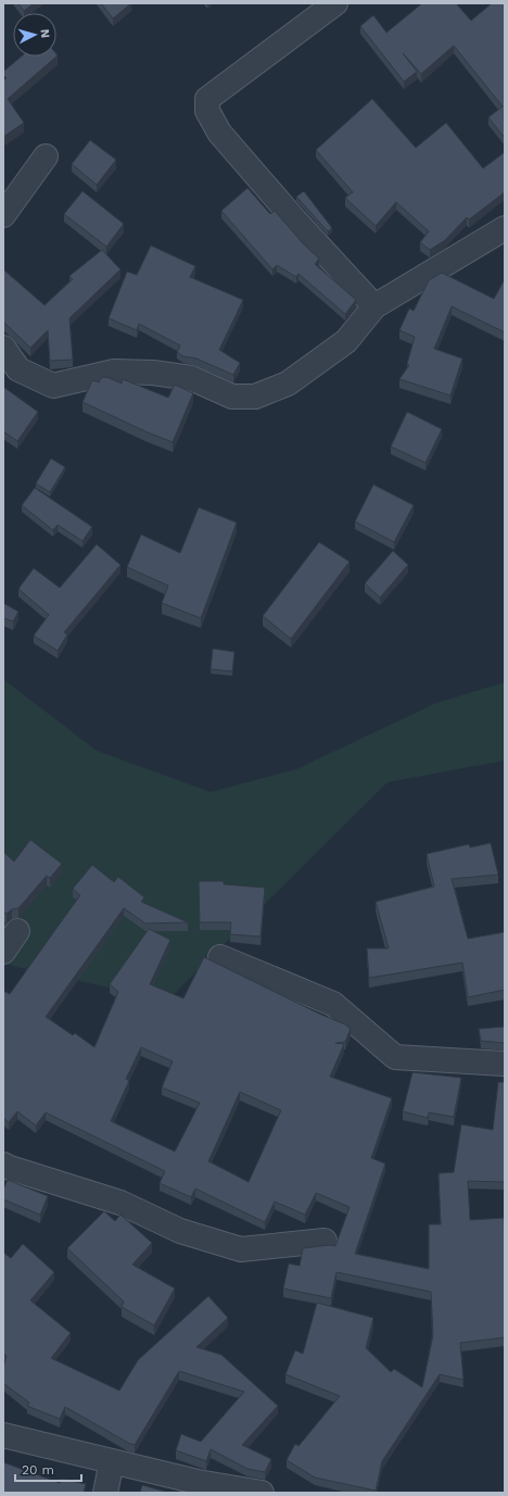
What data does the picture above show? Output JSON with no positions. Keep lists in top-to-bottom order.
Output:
{
  "scale_bar": "20 m",
  "north": "right"
}
